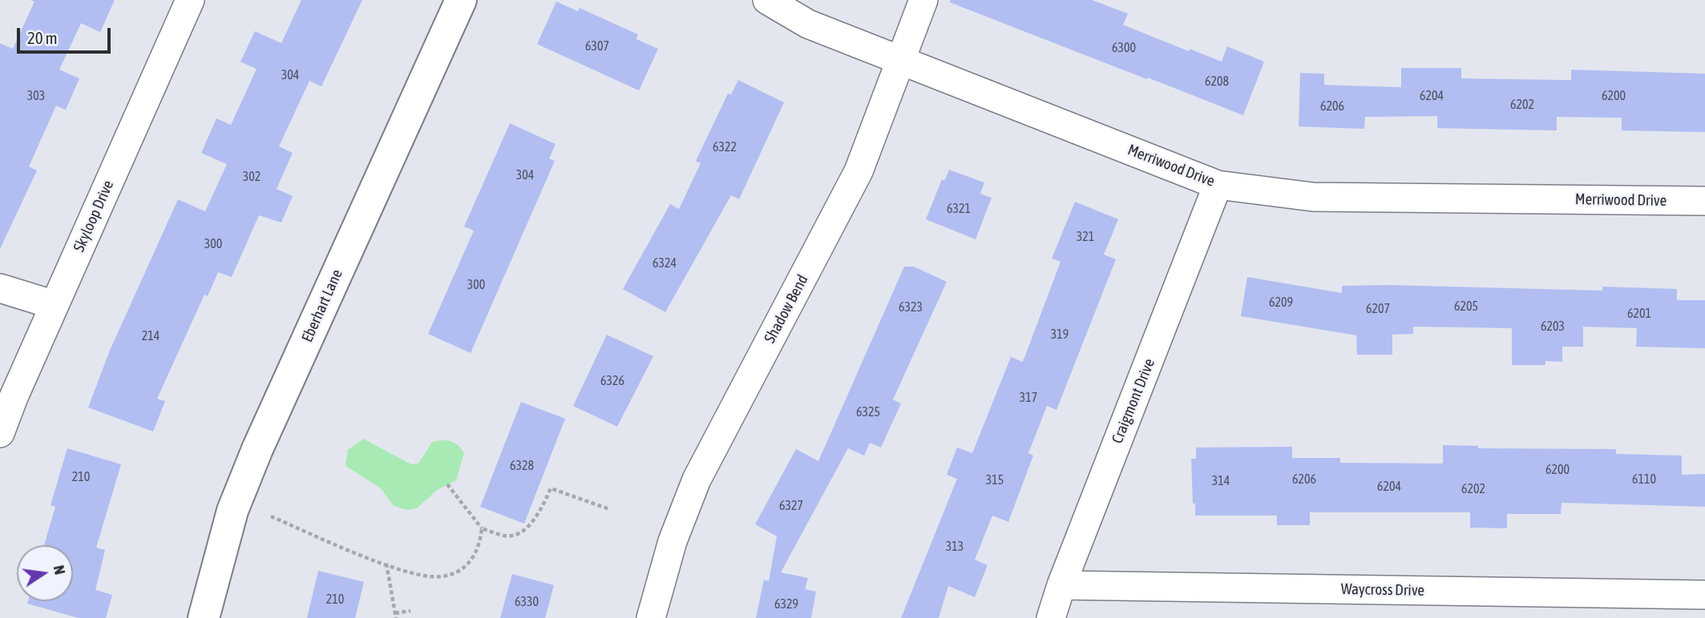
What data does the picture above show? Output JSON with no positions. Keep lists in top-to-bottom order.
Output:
{
  "streets": {
    "street": [
      "Merriwood Drive",
      "Skyloop Drive",
      "Eberhart Lane",
      "Shadow Bend",
      "Craigmont Drive",
      "Waycross Drive"
    ]
  },
  "crossings": [
    ["Merriwood Drive", "Shadow Bend"],
    ["Merriwood Drive", "Craigmont Drive"],
    ["Craigmont Drive", "Waycross Drive"]
  ],
  "house_numbers": [
    "6307",
    "6300",
    "304",
    "6208",
    "303",
    "6204",
    "6200",
    "6202",
    "6206",
    "6322",
    "304",
    "302",
    "6321",
    "321",
    "300",
    "6324",
    "300",
    "6209",
    "6205",
    "6323",
    "6207",
    "6201",
    "6203",
    "319",
    "214",
    "6326",
    "317",
    "6325",
    "6328",
    "6200",
    "210",
    "6206",
    "6110",
    "315",
    "314",
    "6204",
    "6202",
    "6327",
    "313",
    "210",
    "6330",
    "6329"
  ],
  "scale_bar": "20 m",
  "north": "right"
}
